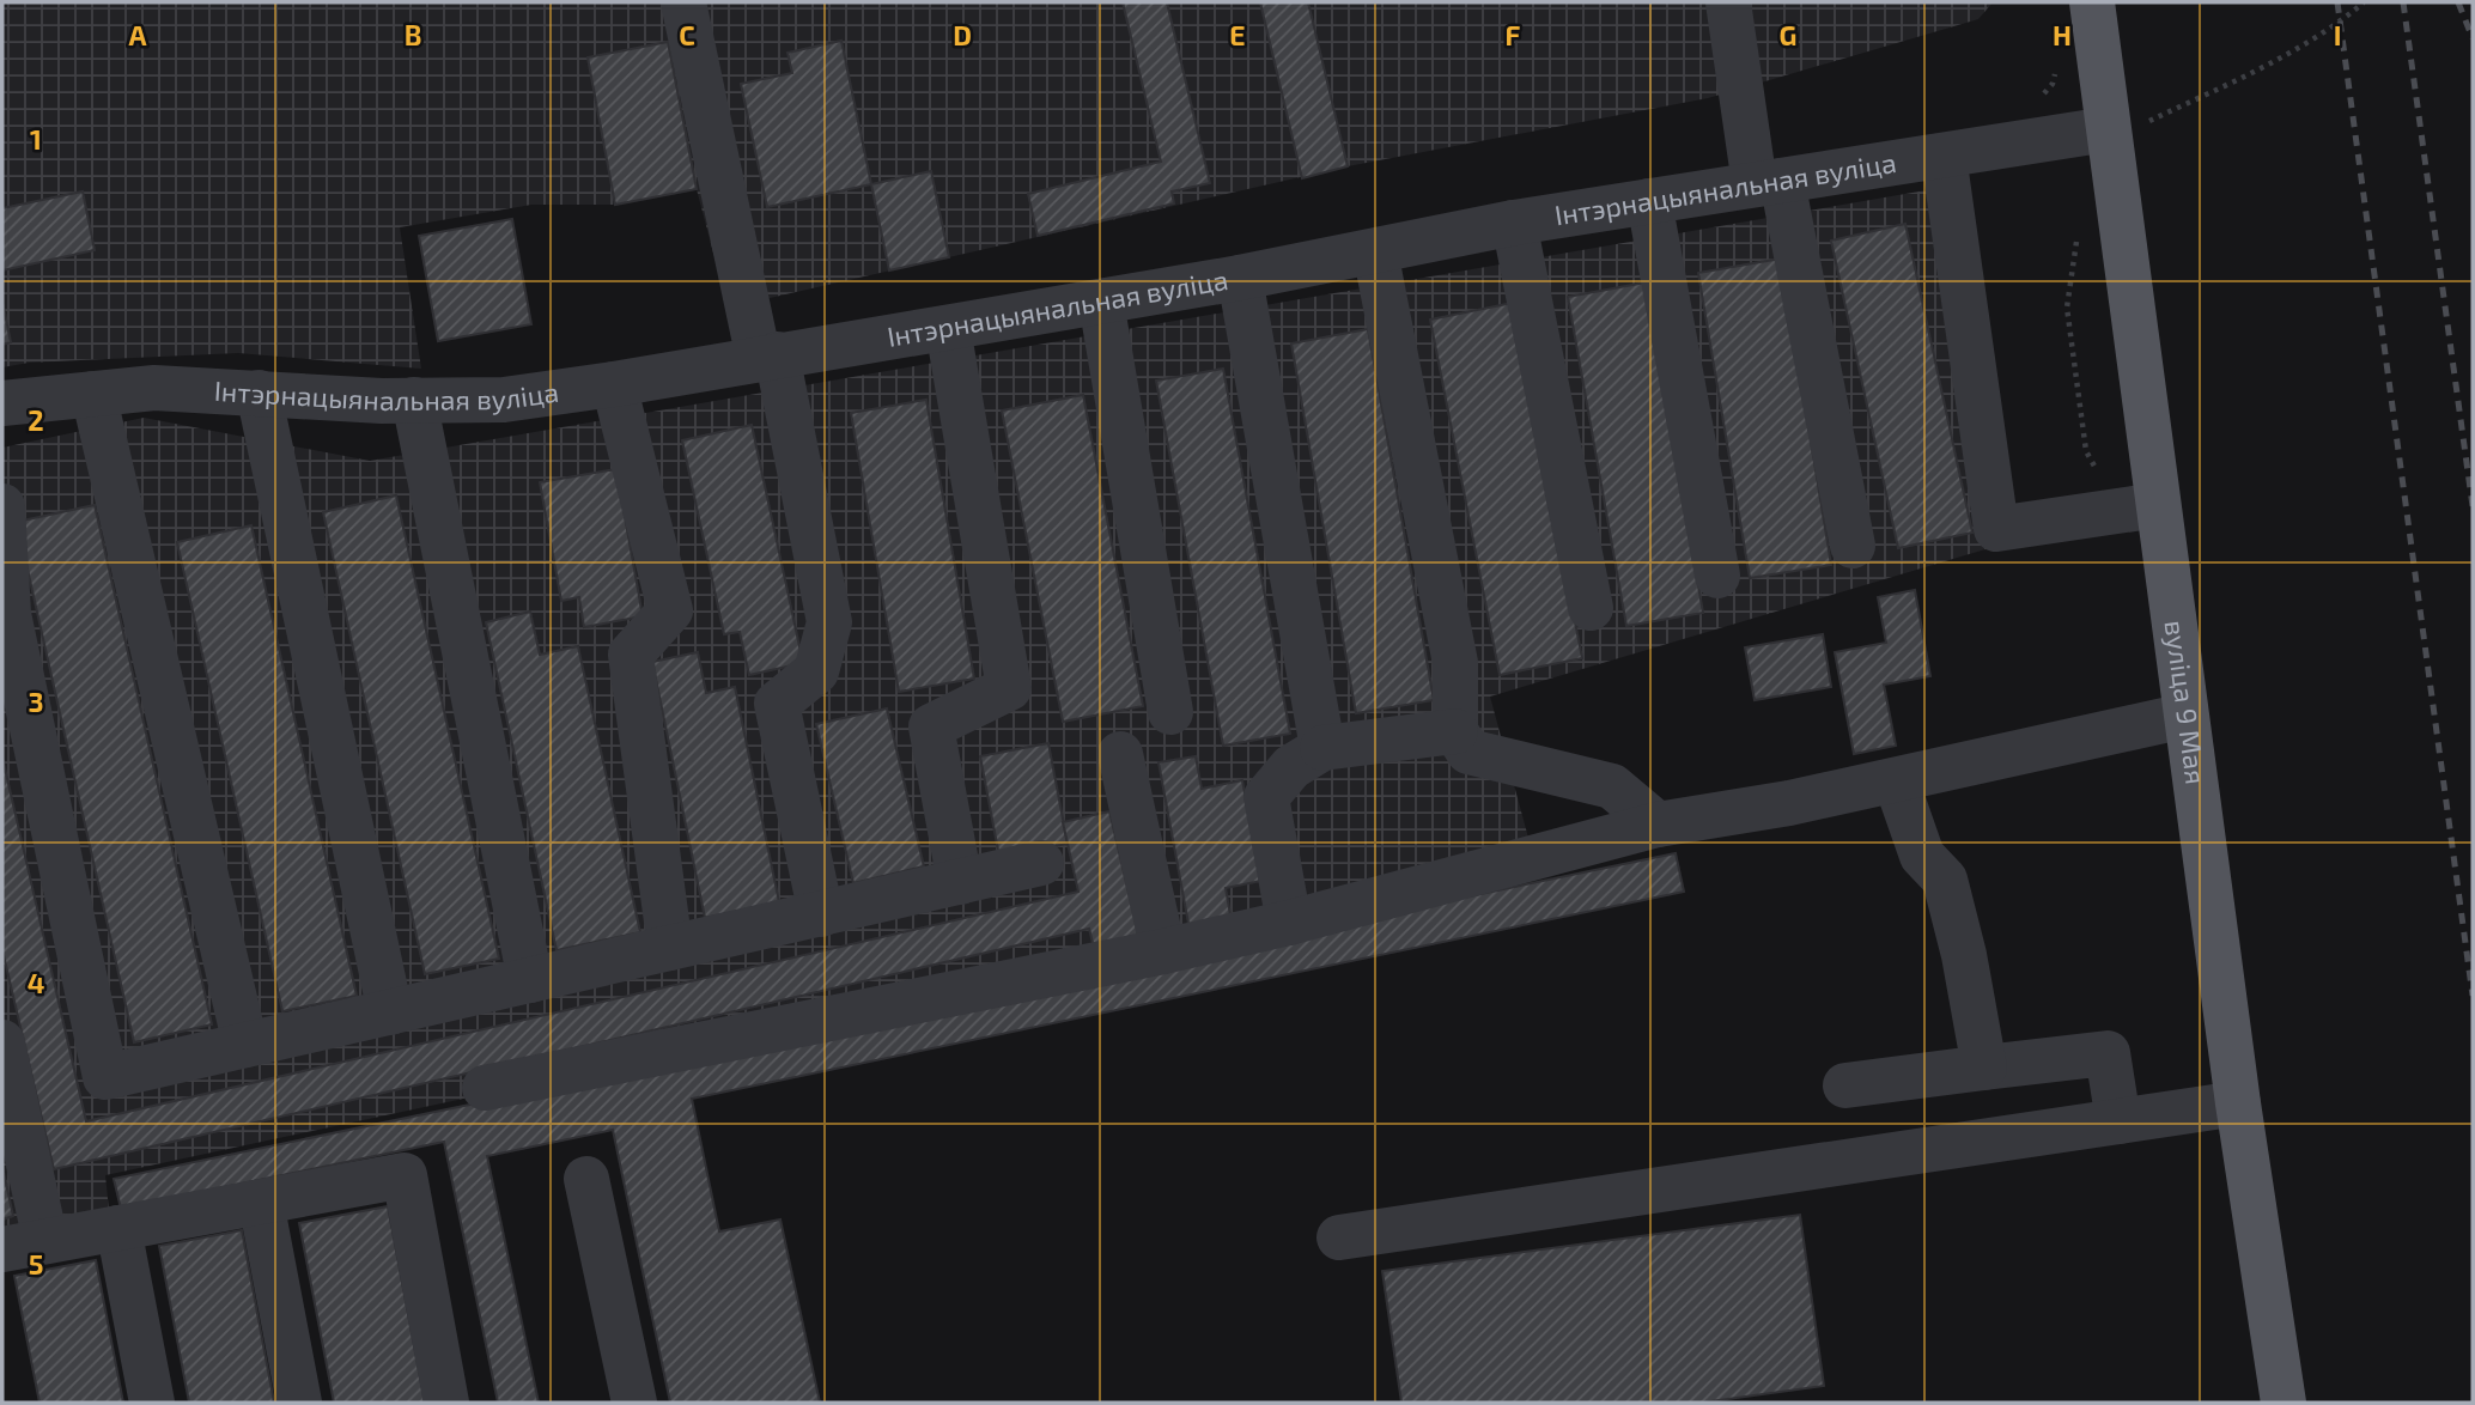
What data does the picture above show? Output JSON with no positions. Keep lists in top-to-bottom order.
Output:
{
  "streets": {
    "main road": ["вуліца 9 Мая"],
    "street": ["Інтэрнацыянальная вуліца"]
  },
  "crossings": [
    ["Інтэрнацыянальная вуліца", "вуліца 9 Мая"]
  ],
  "grid": {
    "columns": [
      "A",
      "B",
      "C",
      "D",
      "E",
      "F",
      "G",
      "H",
      "I"
    ],
    "rows": [
      "1",
      "2",
      "3",
      "4",
      "5"
    ]
  }
}
